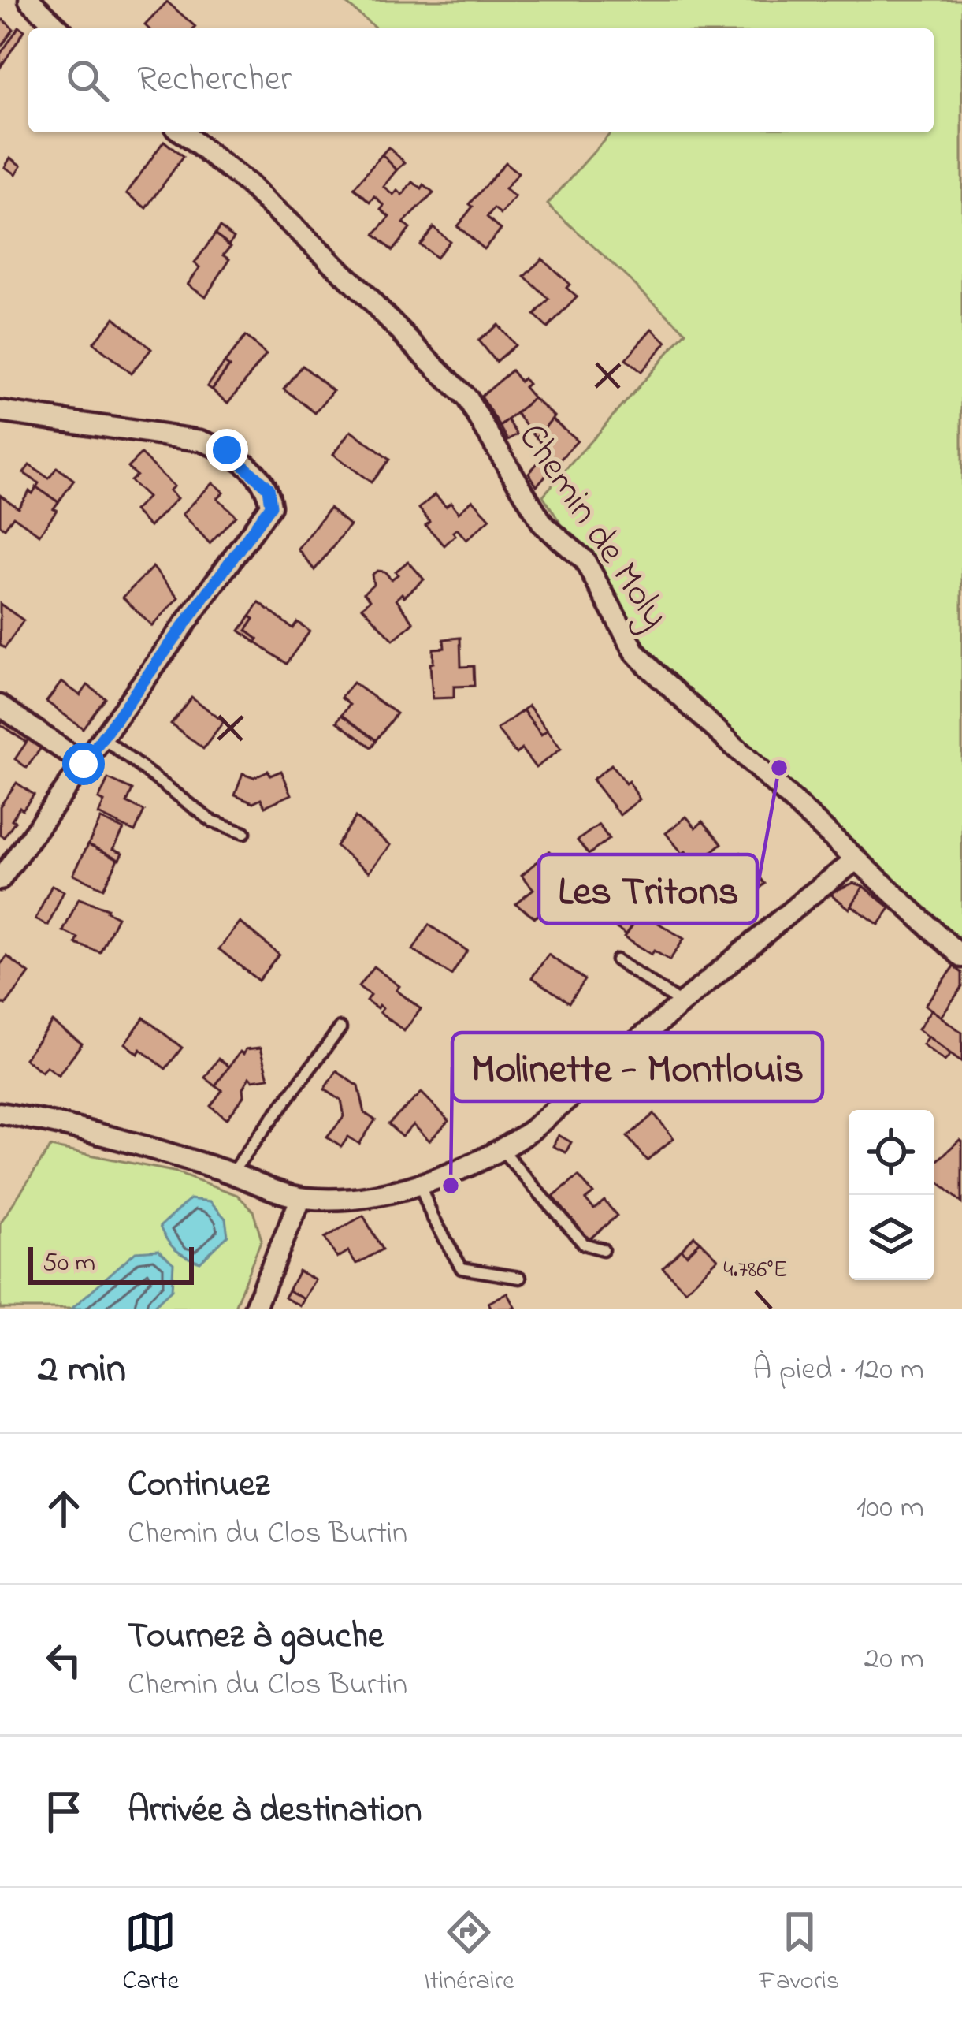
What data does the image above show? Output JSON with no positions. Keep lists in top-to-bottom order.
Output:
{
  "streets": {
    "street": ["Chemin de Moly"]
  },
  "places": ["Les Tritons", "Molinette - Montlouis"],
  "scale_bar": "50 m",
  "page": {
    "search": "Rechercher",
    "scale": "50 m",
    "heading": ["2 min", "À pied · 120 m"],
    "list": [
      ["Continuez", "Chemin du Clos Burtin", "100 m"],
      ["Tournez à gauche", "Chemin du Clos Burtin", "20 m"],
      "Arrivée à destination"
    ],
    "nav": ["Carte", "Itinéraire", "Favoris"]
  },
  "coordinates": ["4.786°E"]
}
